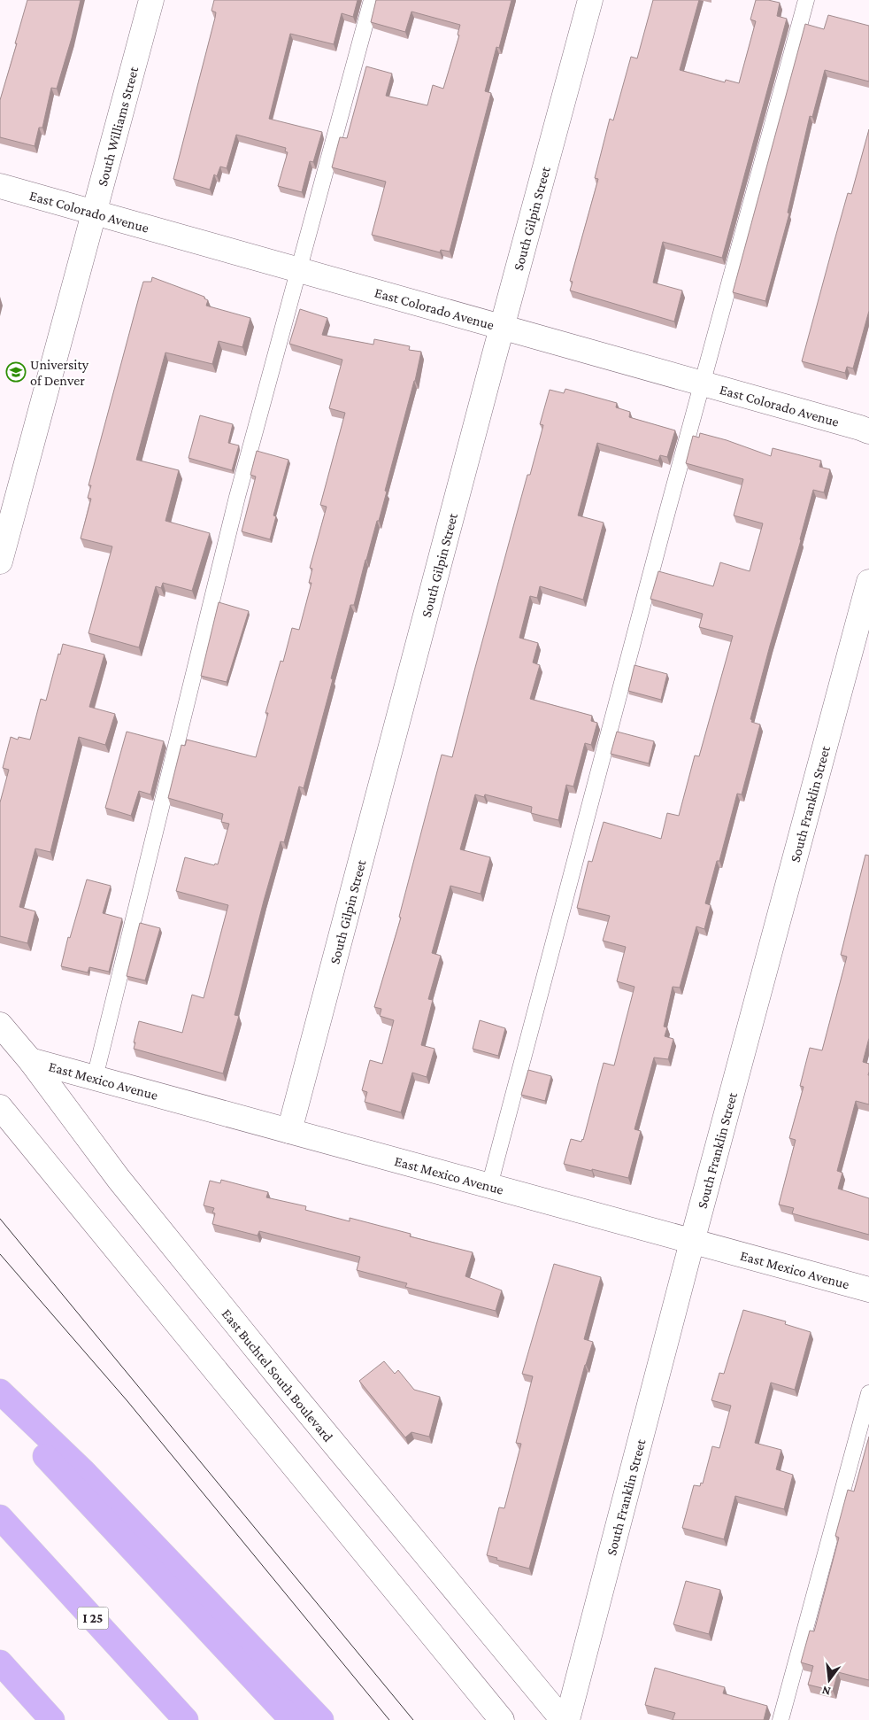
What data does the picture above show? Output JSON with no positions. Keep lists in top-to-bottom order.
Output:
{
  "streets": {
    "highway": ["I 25"],
    "street": [
      "South Williams Street",
      "East Colorado Avenue",
      "South Gilpin Street",
      "South Franklin Street",
      "East Mexico Avenue",
      "East Buchtel South Boulevard"
    ]
  },
  "crossings": [
    ["South Williams Street", "East Colorado Avenue"],
    ["East Colorado Avenue", "South Gilpin Street"],
    ["South Gilpin Street", "East Mexico Avenue"],
    ["South Franklin Street", "East Mexico Avenue"],
    ["East Mexico Avenue", "East Buchtel South Boulevard"]
  ],
  "places": {
    "school or university": ["University of Denver"]
  },
  "north": "bottom"
}
